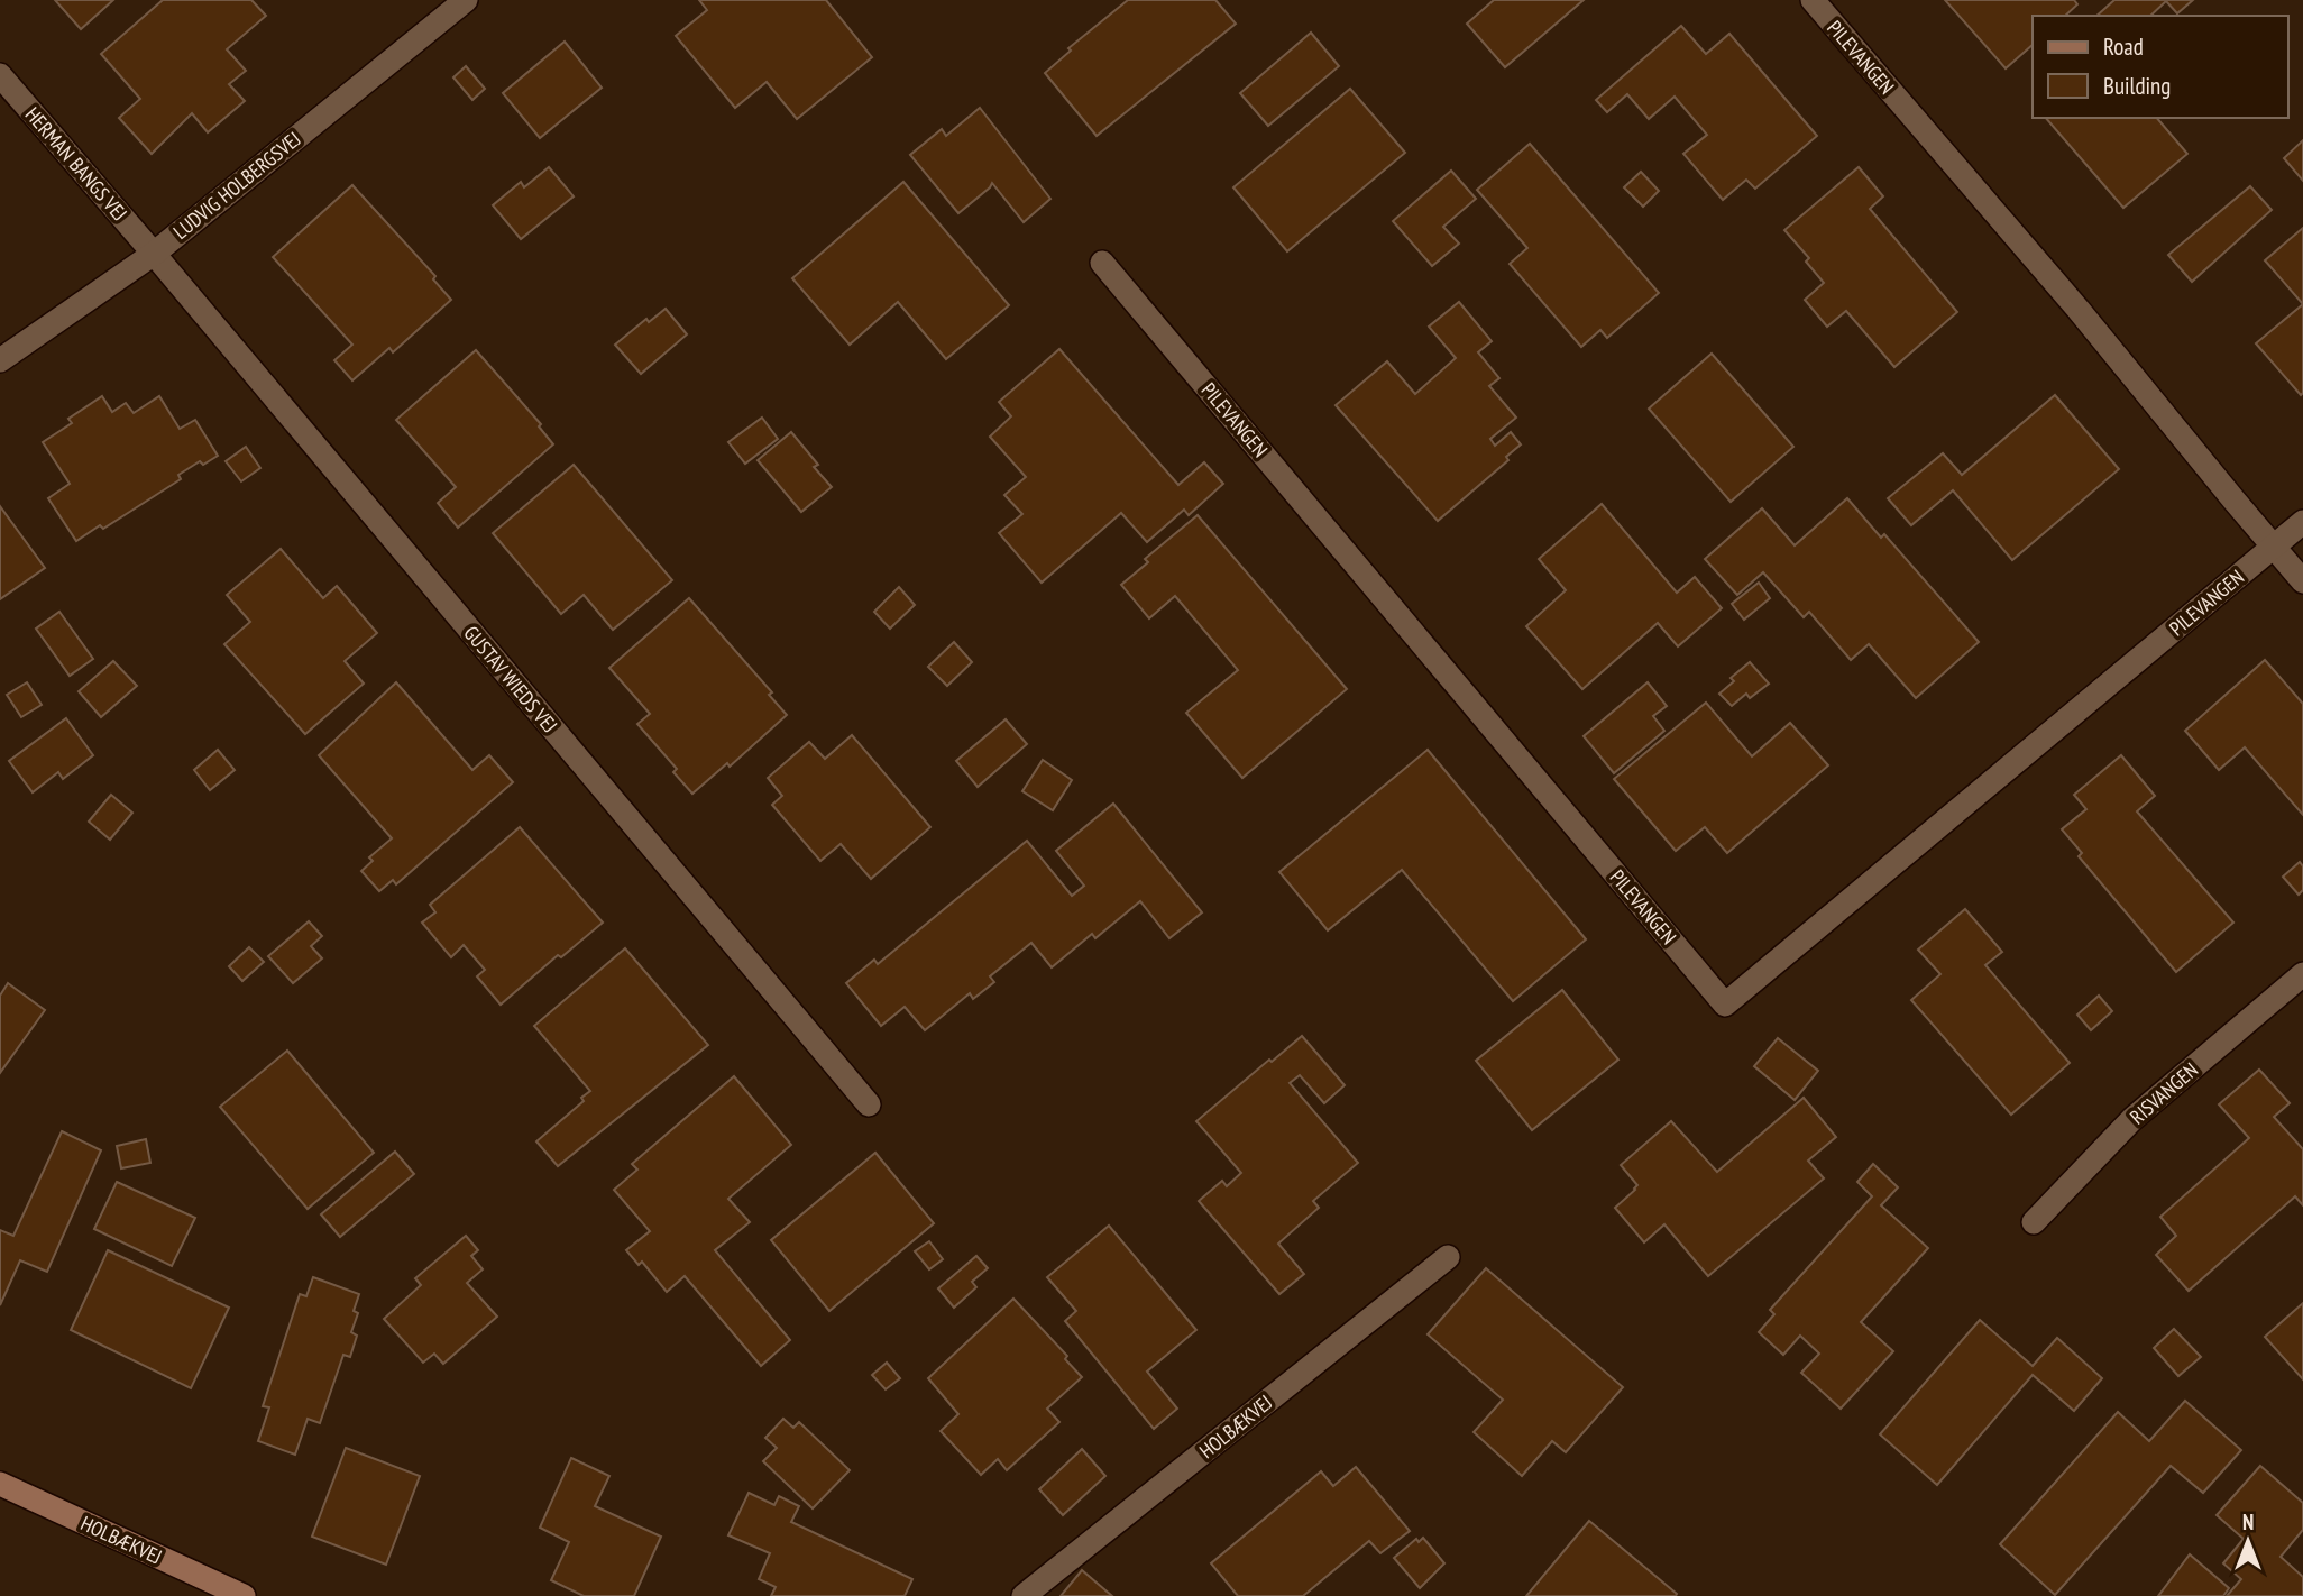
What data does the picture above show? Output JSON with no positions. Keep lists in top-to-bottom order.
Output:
{
  "streets": {
    "main road": ["HOLBÆKVEJ"],
    "street": [
      "PILEVANGEN",
      "HERMAN BANGS VEJ",
      "LUDVIG HOLBERGSVEJ",
      "GUSTAV WIEDS VEJ",
      "RISVANGEN"
    ]
  },
  "crossings": [
    ["HERMAN BANGS VEJ", "LUDVIG HOLBERGSVEJ"],
    ["HERMAN BANGS VEJ", "GUSTAV WIEDS VEJ"],
    ["LUDVIG HOLBERGSVEJ", "GUSTAV WIEDS VEJ"]
  ],
  "legend": ["Road", "Building"],
  "north": "top"
}
